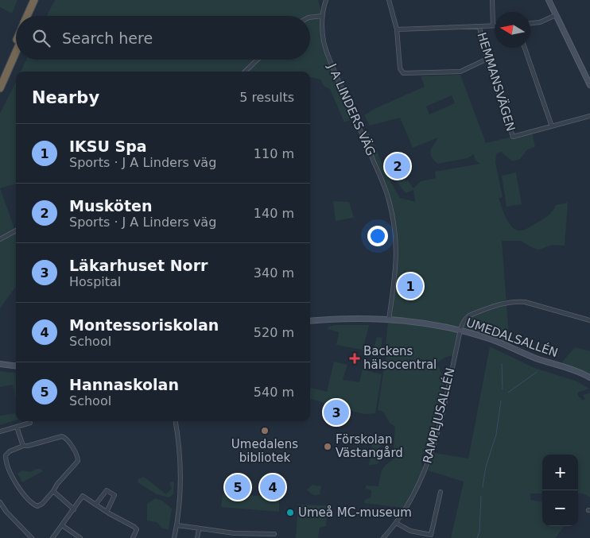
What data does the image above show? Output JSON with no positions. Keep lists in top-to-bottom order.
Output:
{
  "streets": {
    "street": [
      "HEMMANSVÄGEN",
      "J A LINDERS VÄG",
      "UMEDALSALLÉN",
      "RAMPLJUSALLÉN"
    ]
  },
  "crossings": [
    ["J A LINDERS VÄG", "UMEDALSALLÉN"],
    ["UMEDALSALLÉN", "RAMPLJUSALLÉN"]
  ],
  "places": {
    "health": ["Backens hälsocentral"],
    "other": ["Umedalens bibliotek", "Förskolan Västangård", "Umeå MC-museum"]
  },
  "north": "left",
  "page": {
    "search": "Search here",
    "heading": ["Nearby", "5 results"],
    "list": [
      {
        "mark": "1",
        "name": "IKSU Spa",
        "note": "Sports · J A Linders väg",
        "value": "110 m"
      },
      {
        "mark": "2",
        "name": "Musköten",
        "note": "Sports · J A Linders väg",
        "value": "140 m"
      },
      {
        "mark": "3",
        "name": "Läkarhuset Norr",
        "note": "Hospital",
        "value": "340 m"
      },
      {
        "mark": "4",
        "name": "Montessoriskolan",
        "note": "School",
        "value": "520 m"
      },
      {
        "mark": "5",
        "name": "Hannaskolan",
        "note": "School",
        "value": "540 m"
      }
    ],
    "pins": [
      "2",
      "1",
      "3",
      "4",
      "5"
    ],
    "map_buttons": ["+", "−"]
  }
}
